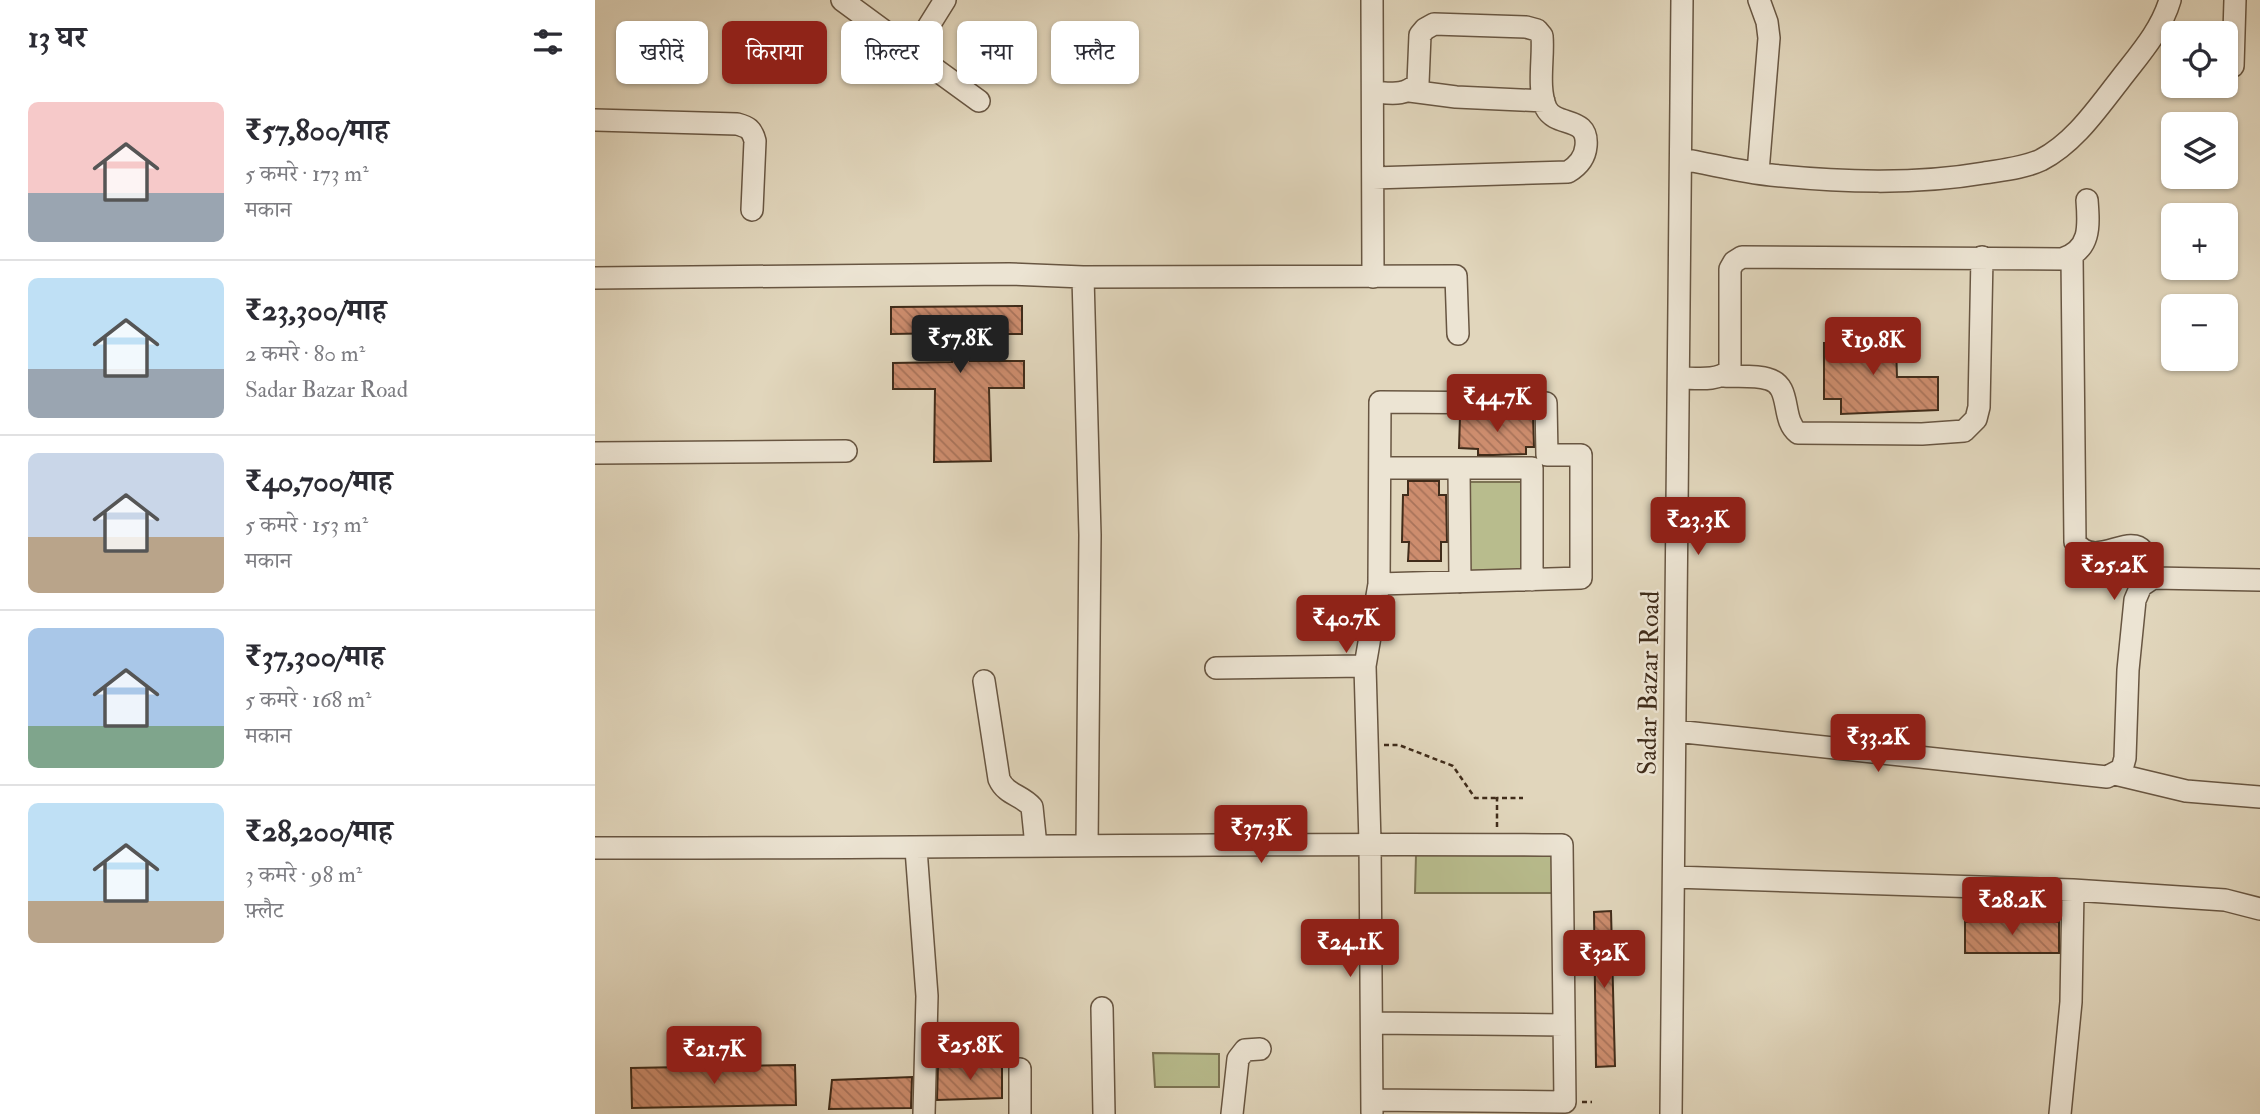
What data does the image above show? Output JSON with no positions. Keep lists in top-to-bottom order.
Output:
{
  "streets": {
    "street": ["Sadar Bazar Road"]
  },
  "page": {
    "heading": "13 घर",
    "map_buttons": ["+", "−"],
    "chip": [
      "खरीदें",
      "किराया",
      "फ़िल्टर",
      "नया",
      "फ़्लैट"
    ],
    "list": [
      {
        "name": "₹57,800/माह",
        "note": "5 कमरे · 173 m² · मकान"
      },
      {
        "name": "₹23,300/माह",
        "note": "2 कमरे · 80 m² · Sadar Bazar Road"
      },
      {
        "name": "₹40,700/माह",
        "note": "5 कमरे · 153 m² · मकान"
      },
      {
        "name": "₹37,300/माह",
        "note": "5 कमरे · 168 m² · मकान"
      },
      {
        "name": "₹28,200/माह",
        "note": "3 कमरे · 98 m² · फ़्लैट"
      }
    ],
    "price": [
      "₹57.8K",
      "₹19.8K",
      "₹44.7K",
      "₹23.3K",
      "₹25.2K",
      "₹40.7K",
      "₹33.2K",
      "₹37.3K",
      "₹28.2K",
      "₹24.1K",
      "₹32K",
      "₹25.8K",
      "₹21.7K"
    ]
  }
}
